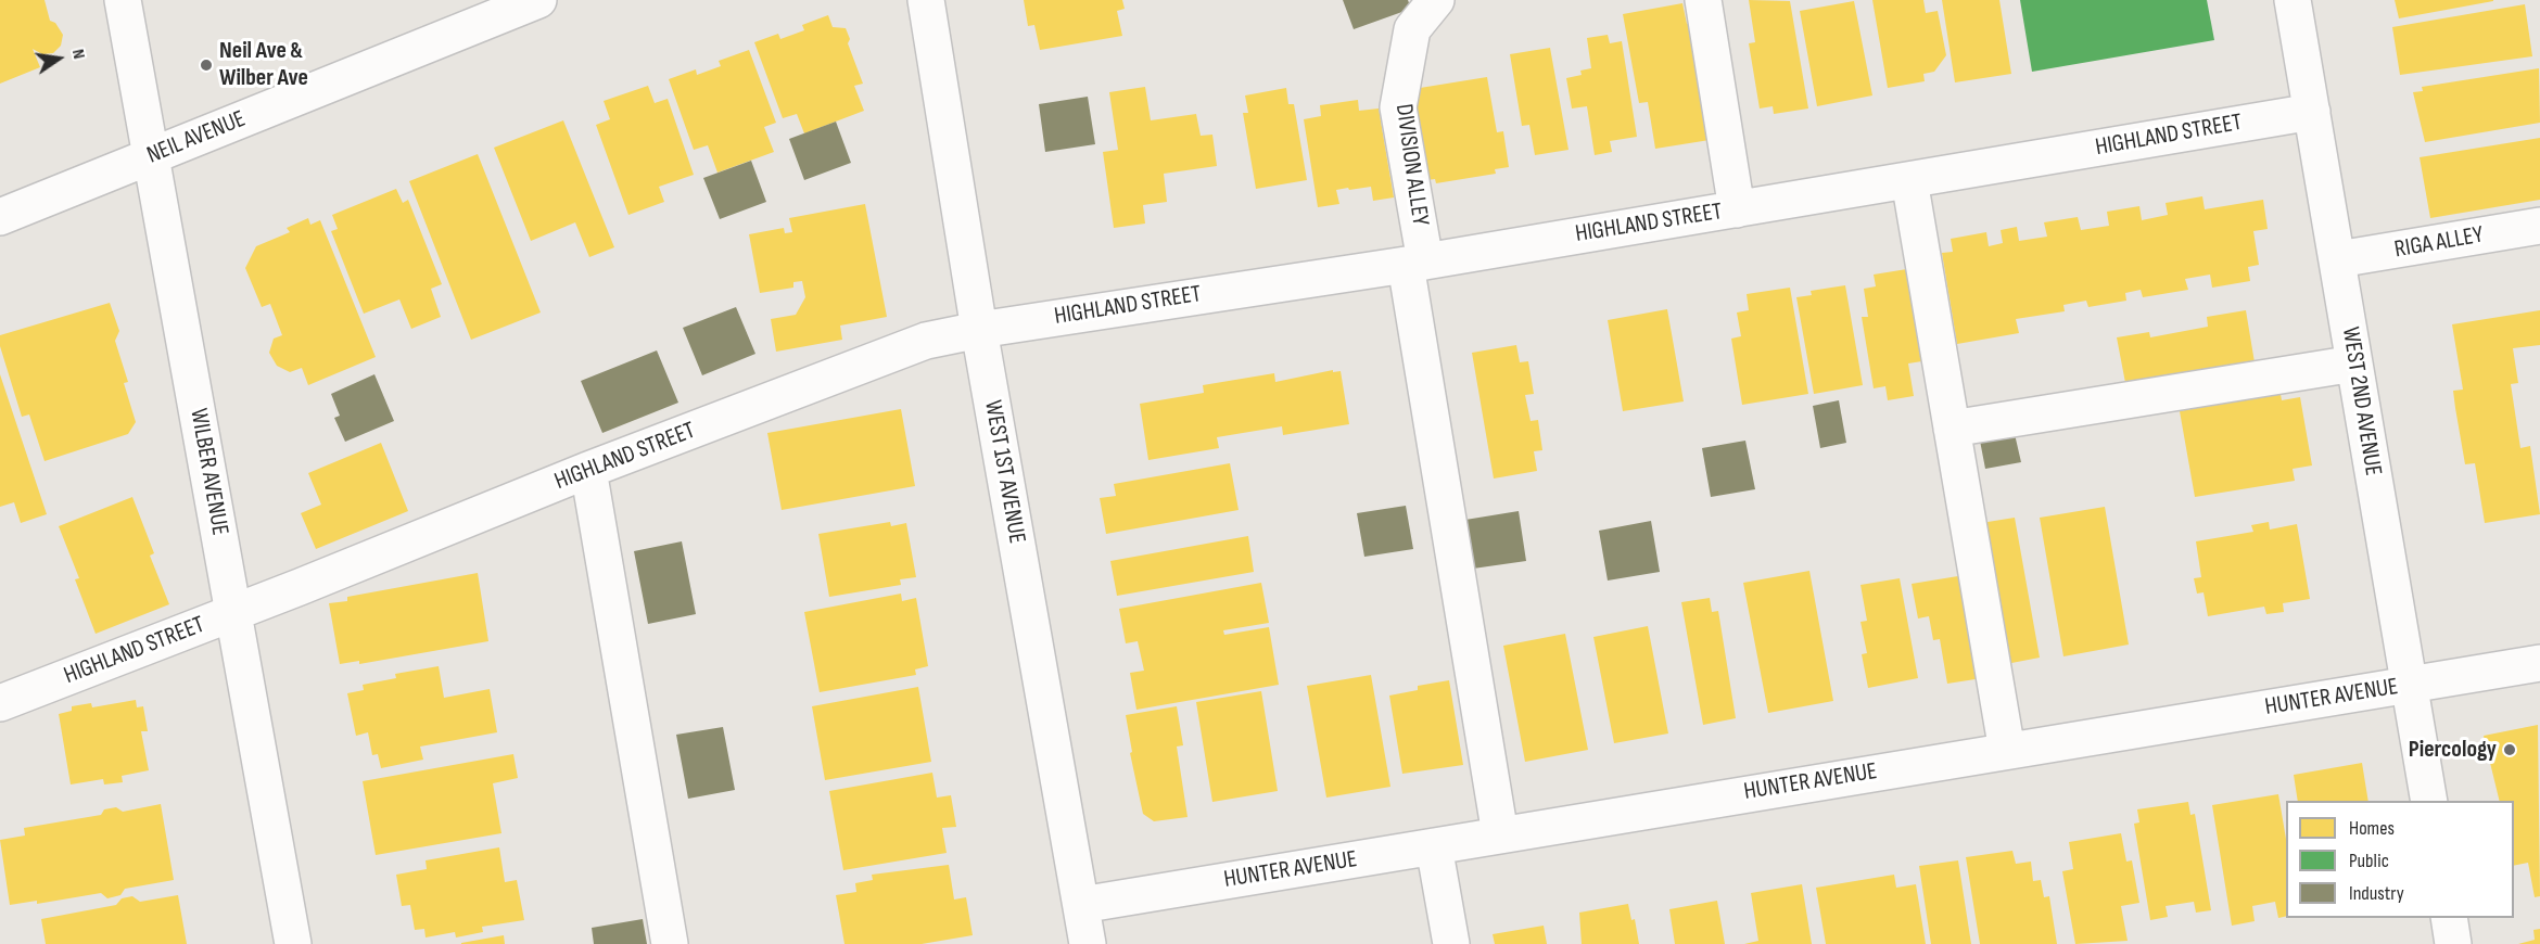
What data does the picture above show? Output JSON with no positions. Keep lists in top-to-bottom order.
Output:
{
  "streets": {
    "street": [
      "HIGHLAND STREET",
      "NEIL AVENUE",
      "DIVISION ALLEY",
      "RIGA ALLEY",
      "WEST 2ND AVENUE",
      "WILBER AVENUE",
      "WEST 1ST AVENUE",
      "HUNTER AVENUE"
    ]
  },
  "crossings": [
    ["HIGHLAND STREET", "DIVISION ALLEY"],
    ["HIGHLAND STREET", "WEST 2ND AVENUE"],
    ["HIGHLAND STREET", "WILBER AVENUE"],
    ["HIGHLAND STREET", "WEST 1ST AVENUE"],
    ["NEIL AVENUE", "WILBER AVENUE"],
    ["DIVISION ALLEY", "HUNTER AVENUE"],
    ["RIGA ALLEY", "WEST 2ND AVENUE"],
    ["WEST 2ND AVENUE", "HUNTER AVENUE"],
    ["WEST 1ST AVENUE", "HUNTER AVENUE"]
  ],
  "places": ["Neil Ave & Wilber Ave", "Piercology"],
  "legend": ["Homes", "Public", "Industry"],
  "north": "right"
}
